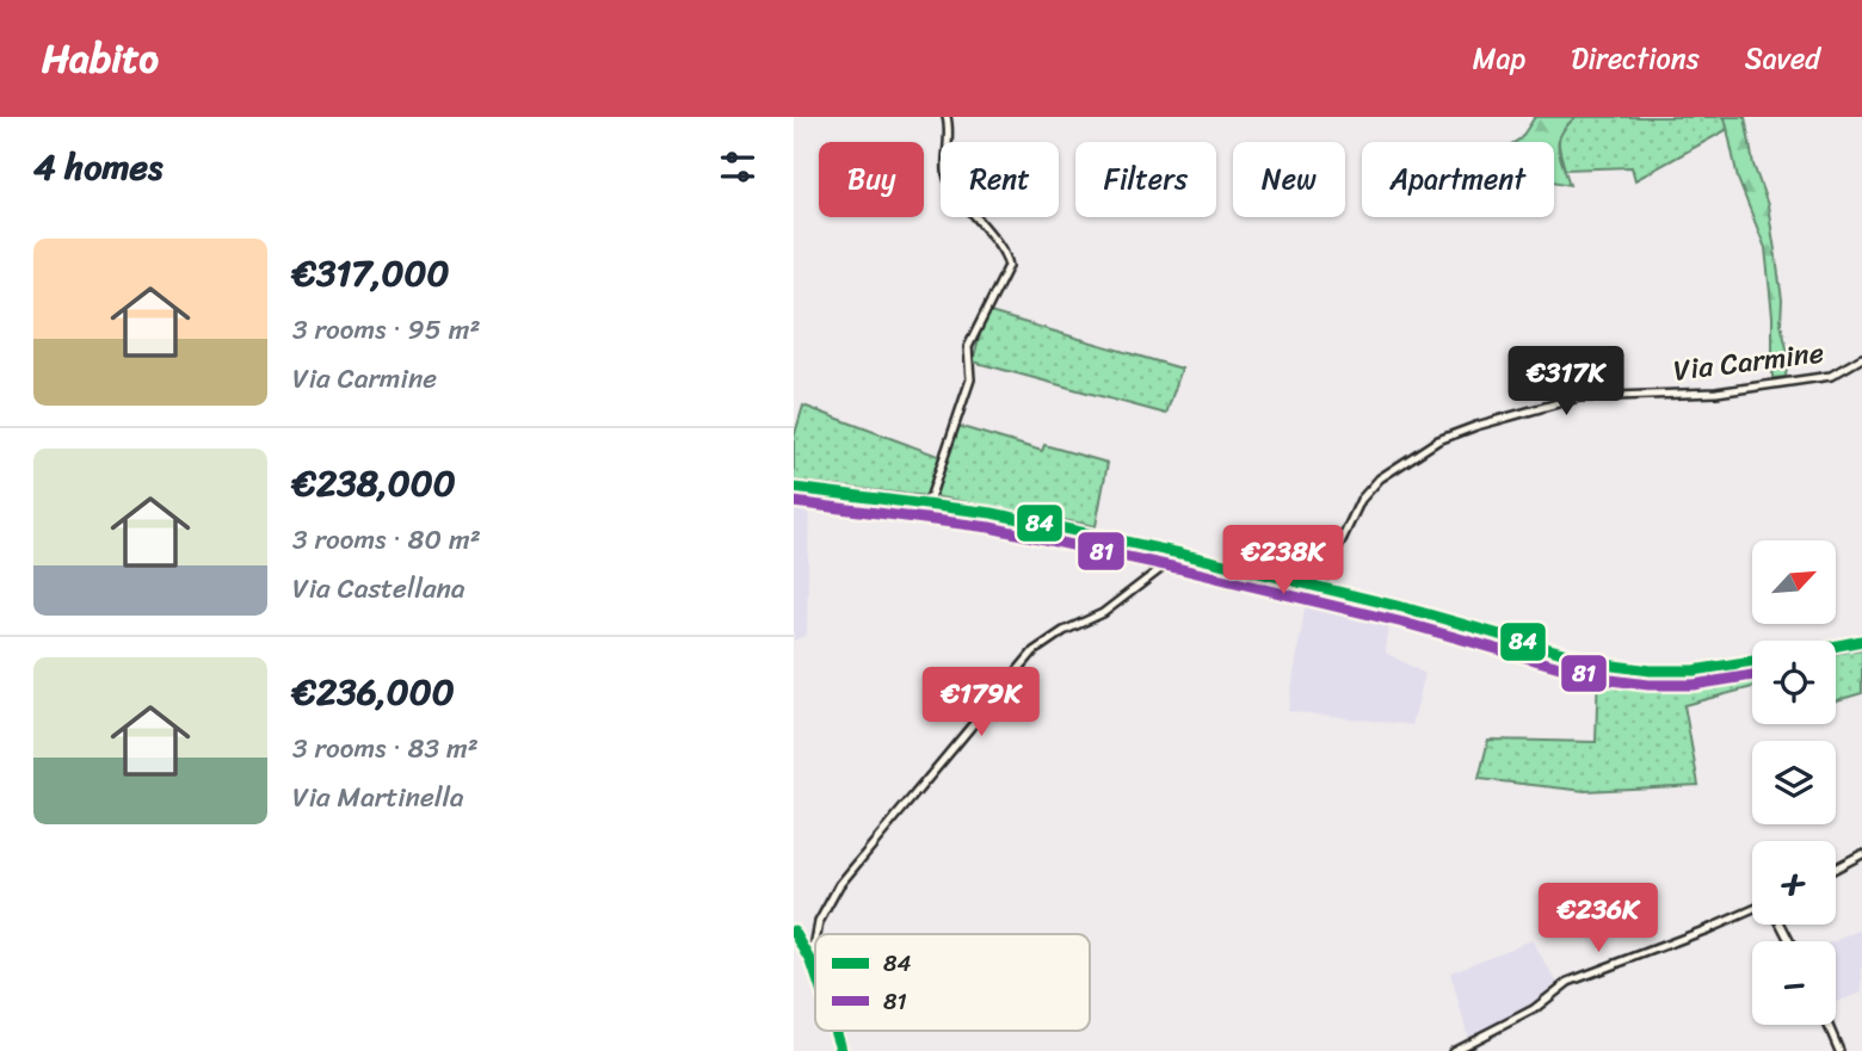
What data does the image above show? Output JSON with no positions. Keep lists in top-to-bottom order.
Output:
{
  "streets": {
    "street": ["Via Carmine"]
  },
  "lines": ["transit line 84", "transit line 81"],
  "legend": ["84", "81"],
  "north": "top right",
  "page": {
    "header": "Habito",
    "nav": ["Map", "Directions", "Saved"],
    "heading": "4 homes",
    "chip": [
      "Buy",
      "Rent",
      "Filters",
      "New",
      "Apartment"
    ],
    "list": [
      {
        "name": "€317,000",
        "note": "3 rooms · 95 m² · Via Carmine"
      },
      {
        "name": "€238,000",
        "note": "3 rooms · 80 m² · Via Castellana"
      },
      {
        "name": "€236,000",
        "note": "3 rooms · 83 m² · Via Martinella"
      }
    ],
    "price": [
      "€317K",
      "€238K",
      "€179K",
      "€236K"
    ],
    "map_buttons": ["+", "−"]
  }
}
